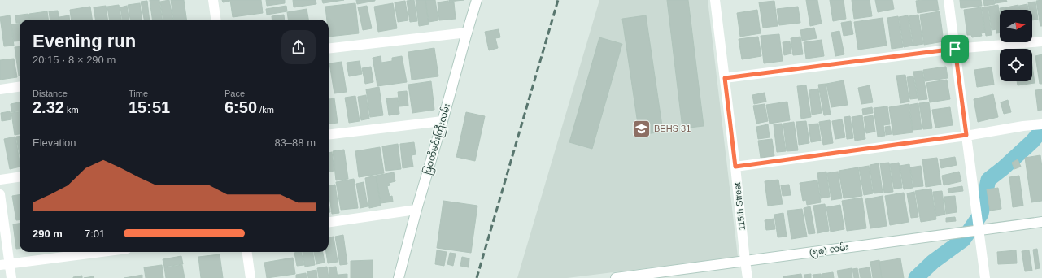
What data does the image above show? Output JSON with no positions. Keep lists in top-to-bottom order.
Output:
{
  "streets": {
    "street": ["မြဝတီမင်းကြီးလမ်း", "115th Street", "(၅၈) လမ်း"]
  },
  "crossings": [
    ["115th Street", "(၅၈) လမ်း"]
  ],
  "places": {
    "school or university": ["BEHS 31"]
  },
  "north": "right",
  "page": {
    "heading": ["Evening run", "20:15 · 8 × 290 m"],
    "stats": [
      ["Distance", "2.32 km"],
      ["Time", "15:51"],
      ["Pace", "6:50 /km"]
    ],
    "chart": ["Elevation", "83–88 m"],
    "list": [
      {
        "name": "290 m",
        "note": "7:01"
      }
    ]
  }
}
